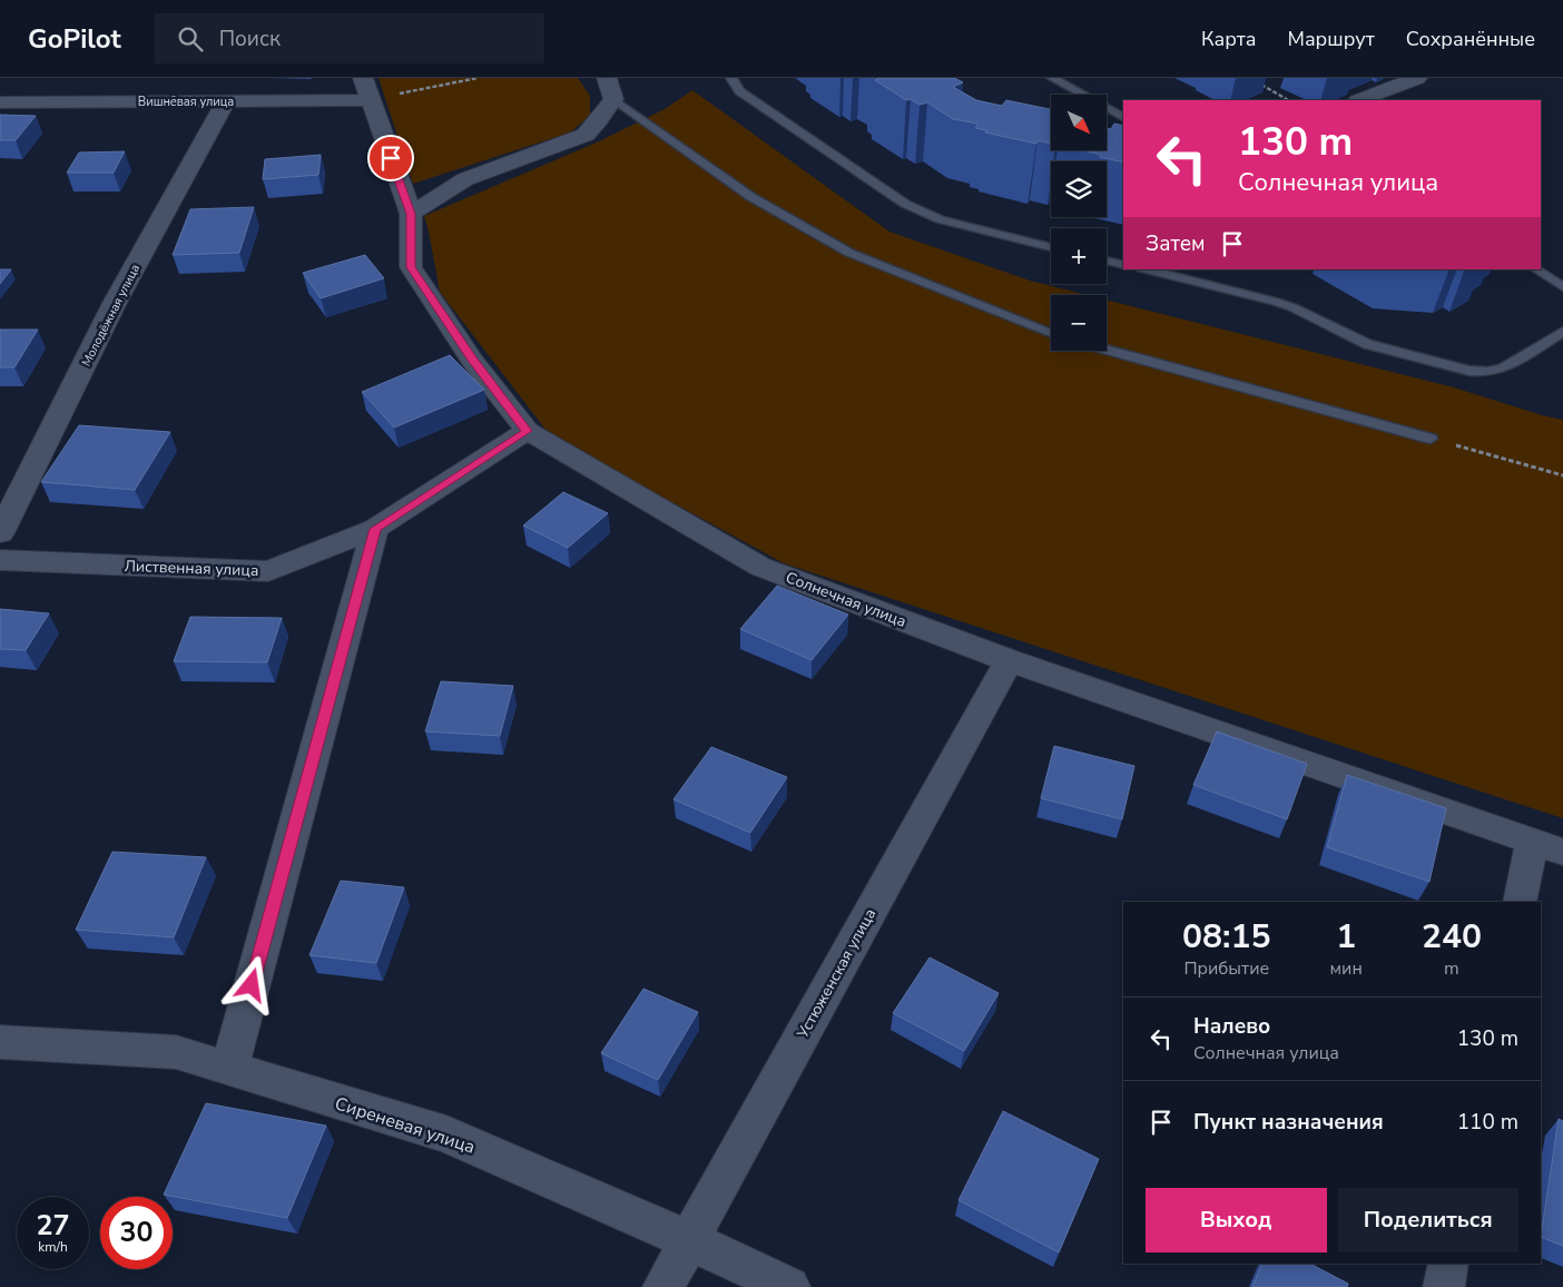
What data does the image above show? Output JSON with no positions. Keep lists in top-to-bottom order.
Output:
{
  "streets": {
    "street": [
      "Вишнёвая улица",
      "Молодёжная улица",
      "Лиственная улица",
      "Солнечная улица",
      "Устюженская улица",
      "Сиреневая улица"
    ]
  },
  "crossings": [
    ["Вишнёвая улица", "Молодёжная улица"],
    ["Вишнёвая улица", "Солнечная улица"],
    ["Лиственная улица", "Солнечная улица"],
    ["Солнечная улица", "Устюженская улица"],
    ["Устюженская улица", "Сиреневая улица"]
  ],
  "north": "bottom right",
  "page": {
    "header": "GoPilot",
    "search": "Поиск",
    "nav": ["Карта", "Маршрут", "Сохранённые"],
    "map_buttons": ["+", "−"],
    "turn": ["130 m", "Солнечная улица"],
    "then": "Затем",
    "eta": [
      "08:15",
      "Прибытие",
      "1",
      "мин",
      "240",
      "m"
    ],
    "list": [
      {
        "name": "Налево",
        "note": "Солнечная улица",
        "value": "130 m"
      },
      {
        "name": "Пункт назначения",
        "value": "110 m"
      }
    ],
    "buttons": ["Выход", "Поделиться"],
    "speed": "27 km/h",
    "limit": "30"
  }
}
